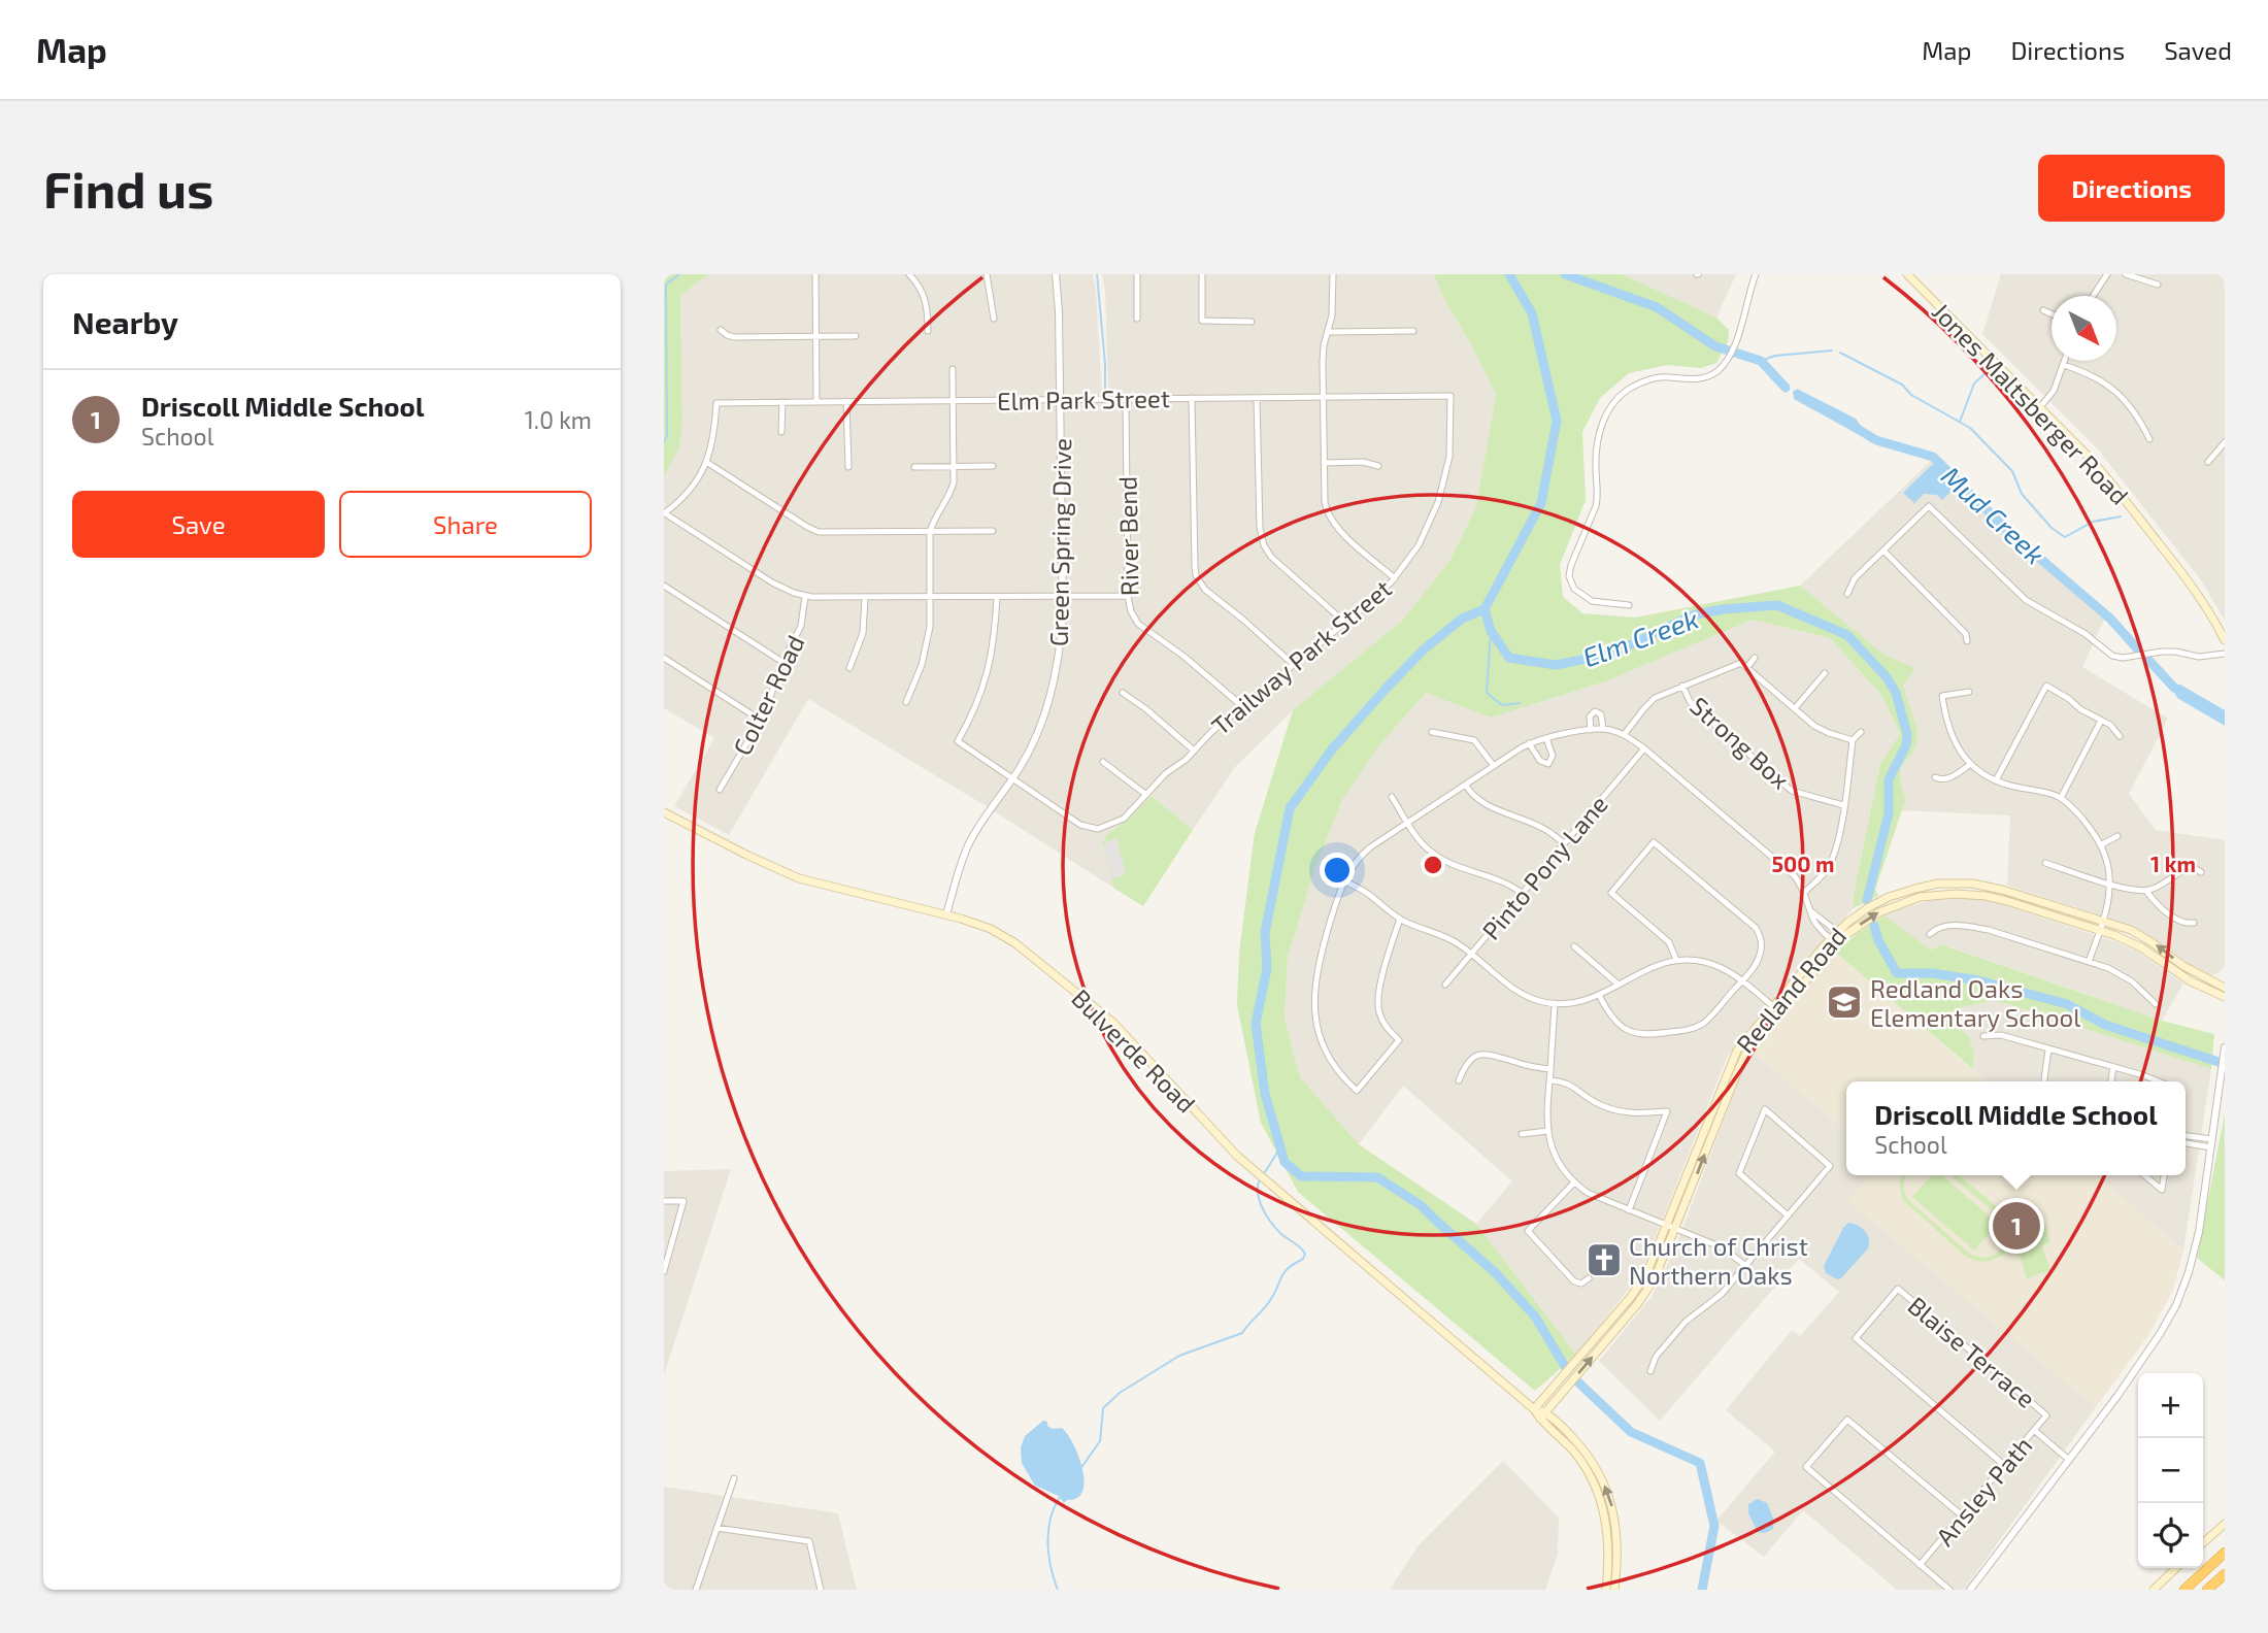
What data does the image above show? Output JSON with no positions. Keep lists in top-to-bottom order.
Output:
{
  "streets": {
    "main road": ["Jones Maltsberger Road", "Redland Road", "Bulverde Road"],
    "street": [
      "Elm Park Street",
      "River Bend",
      "Green Spring Drive",
      "Trailway Park Street",
      "Colter Road",
      "Strong Box",
      "Pinto Pony Lane",
      "Blaise Terrace",
      "Ansley Path"
    ]
  },
  "crossings": [
    ["Elm Park Street", "River Bend"],
    ["Elm Park Street", "Green Spring Drive"],
    ["Elm Park Street", "Trailway Park Street"],
    ["River Bend", "Trailway Park Street"],
    ["Green Spring Drive", "Trailway Park Street"],
    ["Green Spring Drive", "Bulverde Road"],
    ["Redland Road", "Bulverde Road"],
    ["Blaise Terrace", "Ansley Path"]
  ],
  "water": ["Mud Creek", "Elm Creek"],
  "places": {
    "school or university": ["Redland Oaks Elementary School"],
    "church": ["Church of Christ Northern Oaks"]
  },
  "north": "bottom right",
  "page": {
    "header": "Map",
    "nav": ["Map", "Directions", "Saved"],
    "buttons": [
      "Directions",
      ["Save", "Share"]
    ],
    "title": "Find us",
    "heading": "Nearby",
    "list": [
      {
        "mark": "1",
        "name": "Driscoll Middle School",
        "note": "School",
        "value": "1.0 km"
      }
    ],
    "popup": ["Driscoll Middle School", "School"],
    "pins": "1",
    "map_buttons": ["+", "−"]
  },
  "rings": ["500 m", "1 km"]
}
